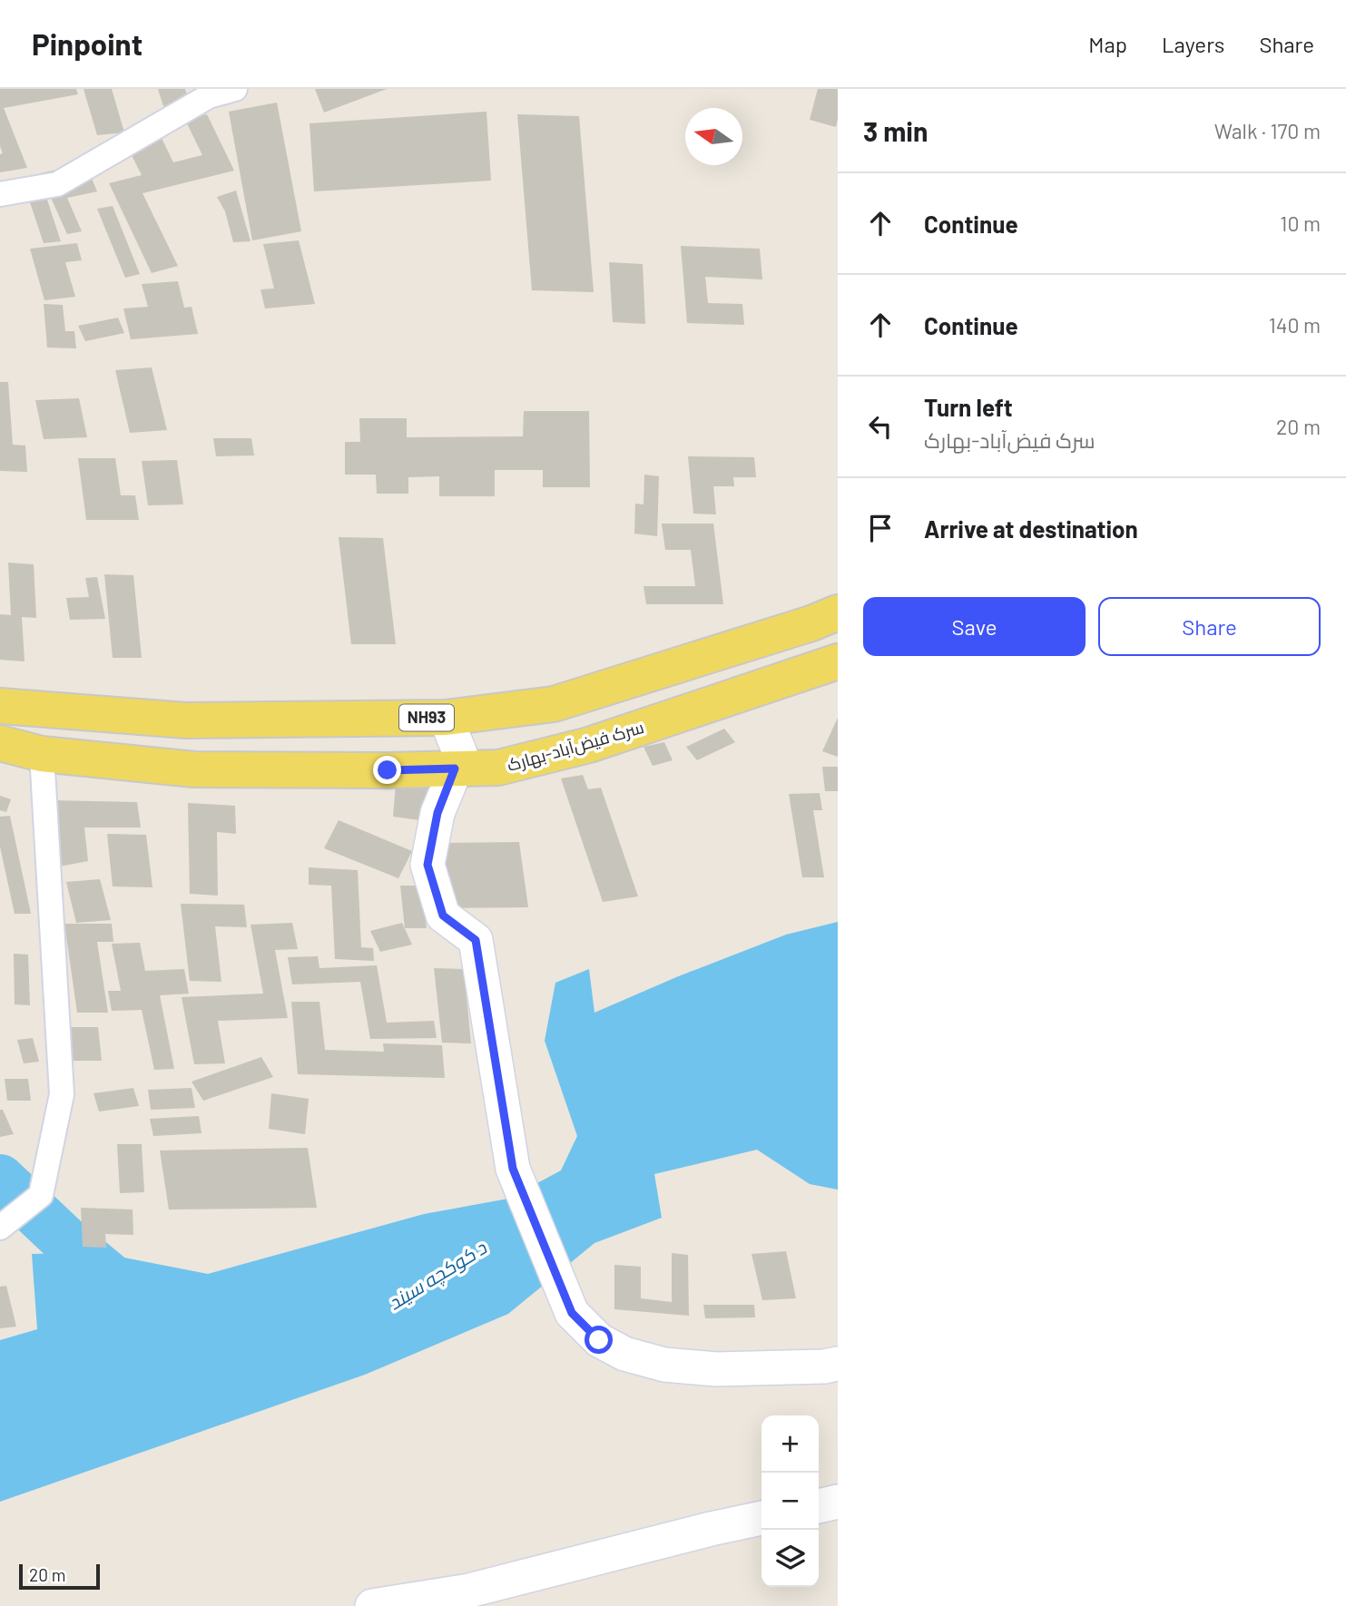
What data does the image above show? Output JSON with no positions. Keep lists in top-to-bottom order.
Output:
{
  "streets": {
    "main road": ["NH93", "سرک فیض‌آباد-بهارک"]
  },
  "water": ["د کوکچه سیند"],
  "scale_bar": "20 m",
  "north": "left",
  "page": {
    "header": "Pinpoint",
    "nav": ["Map", "Layers", "Share"],
    "heading": ["3 min", "Walk · 170 m"],
    "list": [
      ["Continue", "10 m"],
      ["Continue", "140 m"],
      ["Turn left", "سرک فیض‌آباد-بهارک", "20 m"],
      "Arrive at destination"
    ],
    "buttons": ["Save", "Share"],
    "map_buttons": ["+", "−"],
    "scale": "20 m"
  }
}
